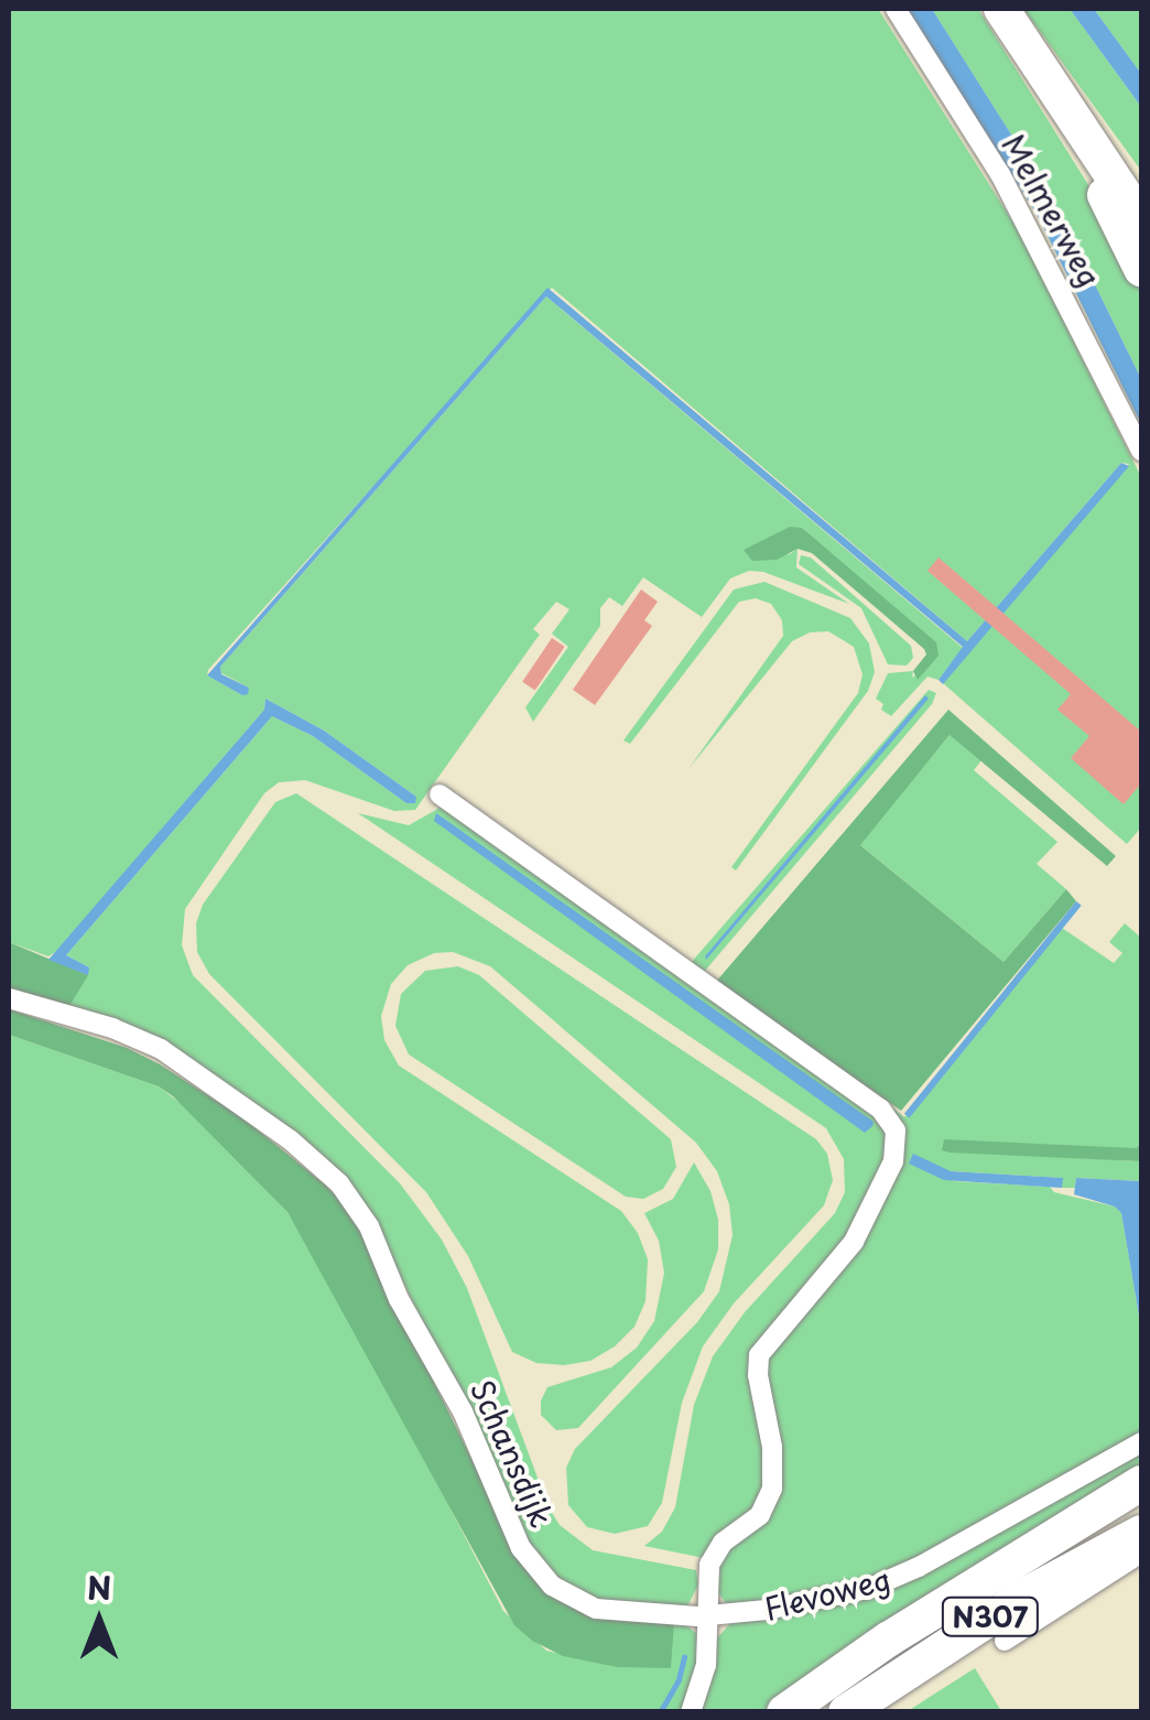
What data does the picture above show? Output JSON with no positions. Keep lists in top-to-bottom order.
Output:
{
  "streets": {
    "highway": ["Flevoweg", "N307"],
    "street": ["Melmerweg", "Schansdijk"]
  },
  "crossings": [
    ["Schansdijk", "Flevoweg"]
  ],
  "north": "top"
}
